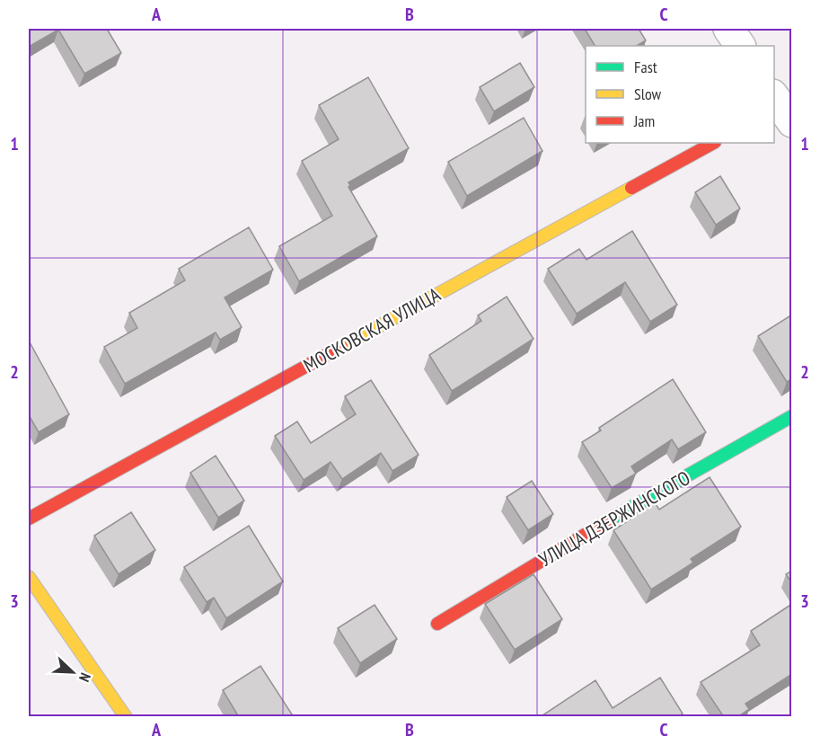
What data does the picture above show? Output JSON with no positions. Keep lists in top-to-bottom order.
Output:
{
  "streets": {
    "street": ["МОСКОВСКАЯ УЛИЦА", "УЛИЦА ДЗЕРЖИНСКОГО"]
  },
  "legend": ["Fast", "Slow", "Jam"],
  "north": "bottom right",
  "grid": {
    "columns": ["A", "B", "C"],
    "rows": ["1", "2", "3"]
  }
}
